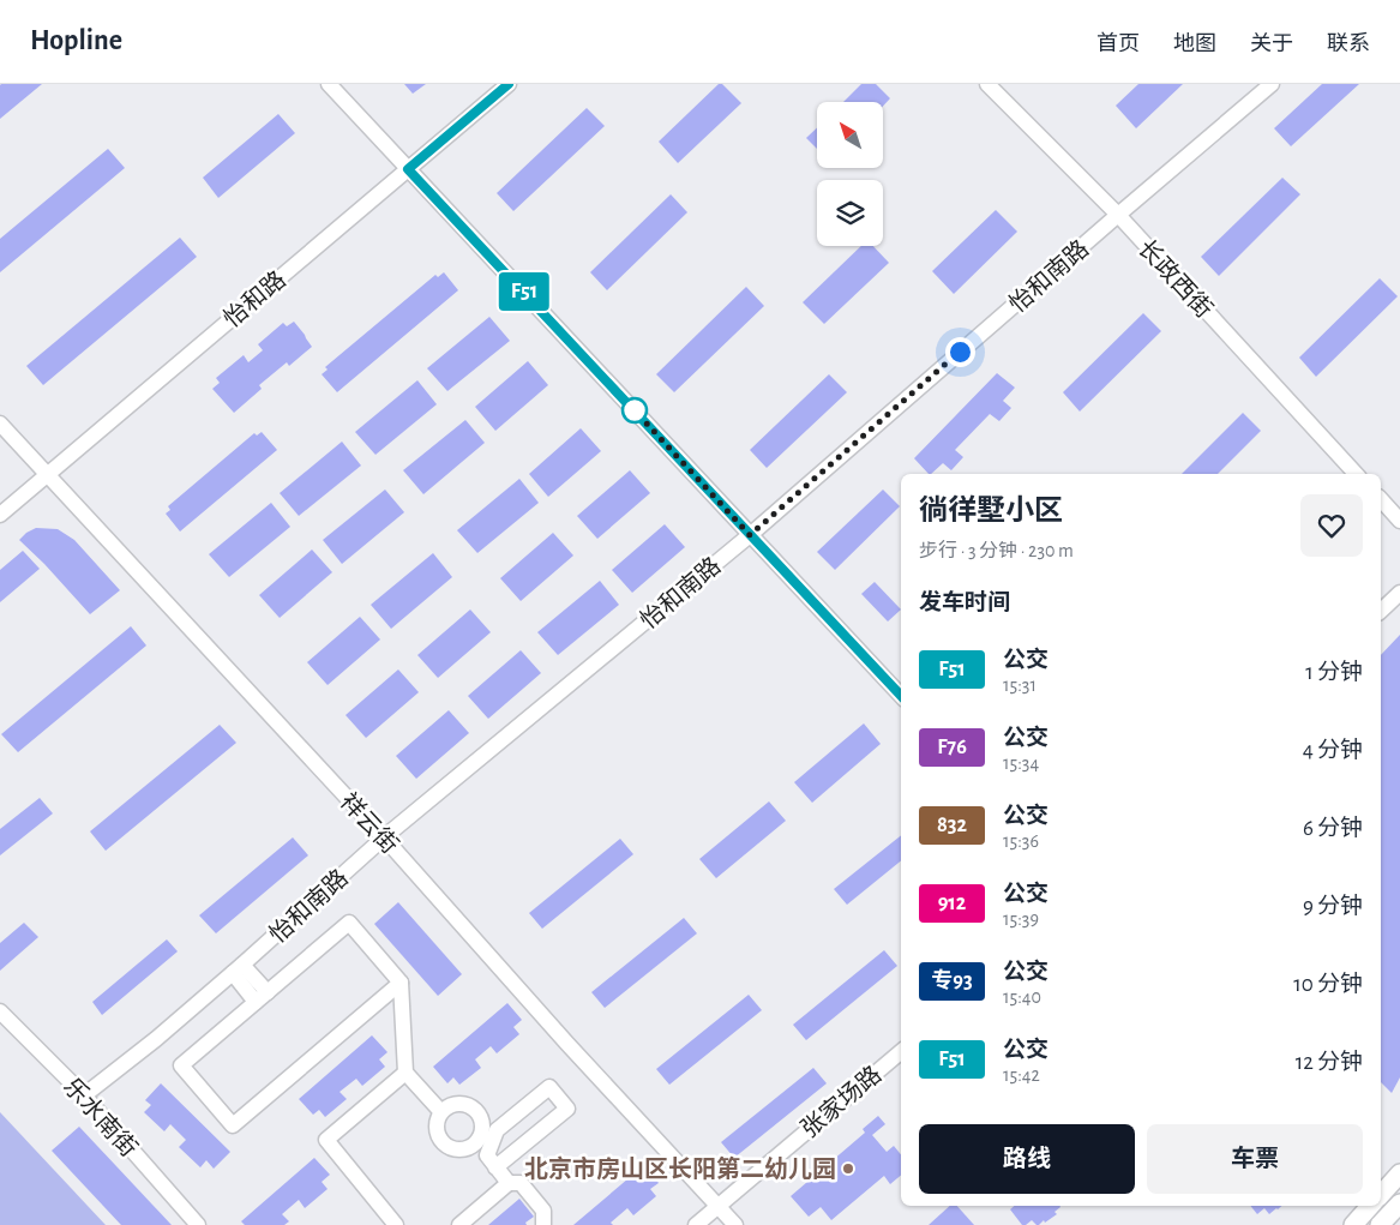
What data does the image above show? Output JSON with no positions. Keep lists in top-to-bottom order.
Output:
{
  "streets": {
    "street": [
      "怡和南路",
      "长政西街",
      "怡和路",
      "祥云街",
      "张家场路",
      "乐水南街"
    ]
  },
  "crossings": [
    ["怡和南路", "长政西街"],
    ["怡和南路", "祥云街"],
    ["怡和南路", "乐水南街"],
    ["怡和路", "祥云街"],
    ["祥云街", "张家场路"]
  ],
  "places": ["北京市房山区长阳第二幼儿园"],
  "lines": ["bus line F51"],
  "north": "top left",
  "page": {
    "header": "Hopline",
    "nav": [
      "首页",
      "地图",
      "关于",
      "联系"
    ],
    "on_map": "F51",
    "heading": [
      ["徜徉墅小区", "步行 · 3 分钟 · 230 m"],
      "发车时间"
    ],
    "list": [
      {
        "mark": "F51",
        "name": "公交",
        "note": "15:31",
        "value": "1 分钟"
      },
      {
        "mark": "F76",
        "name": "公交",
        "note": "15:34",
        "value": "4 分钟"
      },
      {
        "mark": "832",
        "name": "公交",
        "note": "15:36",
        "value": "6 分钟"
      },
      {
        "mark": "912",
        "name": "公交",
        "note": "15:39",
        "value": "9 分钟"
      },
      {
        "mark": "专93",
        "name": "公交",
        "note": "15:40",
        "value": "10 分钟"
      },
      {
        "mark": "F51",
        "name": "公交",
        "note": "15:42",
        "value": "12 分钟"
      }
    ],
    "buttons": ["路线", "车票"]
  }
}
